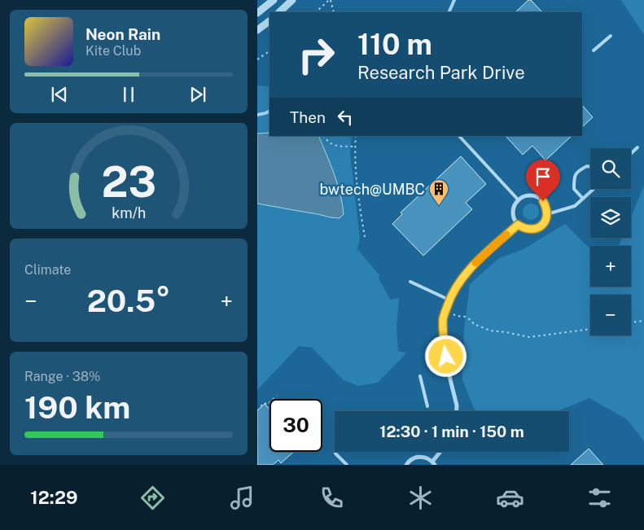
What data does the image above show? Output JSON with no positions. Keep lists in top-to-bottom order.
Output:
{
  "places": {
    "building": ["bwtech@UMBC"]
  },
  "page": {
    "turn": ["110 m", "Research Park Drive"],
    "song": ["Neon Rain", "Kite Club"],
    "then": "Then",
    "map_buttons": ["+", "−"],
    "tile": [
      "Climate",
      ["Range · 38%", "190 km"]
    ],
    "heat": ["−", "20.5°", "+"],
    "limit": "30",
    "trip": "12:30 · 1 min · 150 m",
    "tabs": "12:29",
    "gauge": ["23", "km/h"]
  }
}
